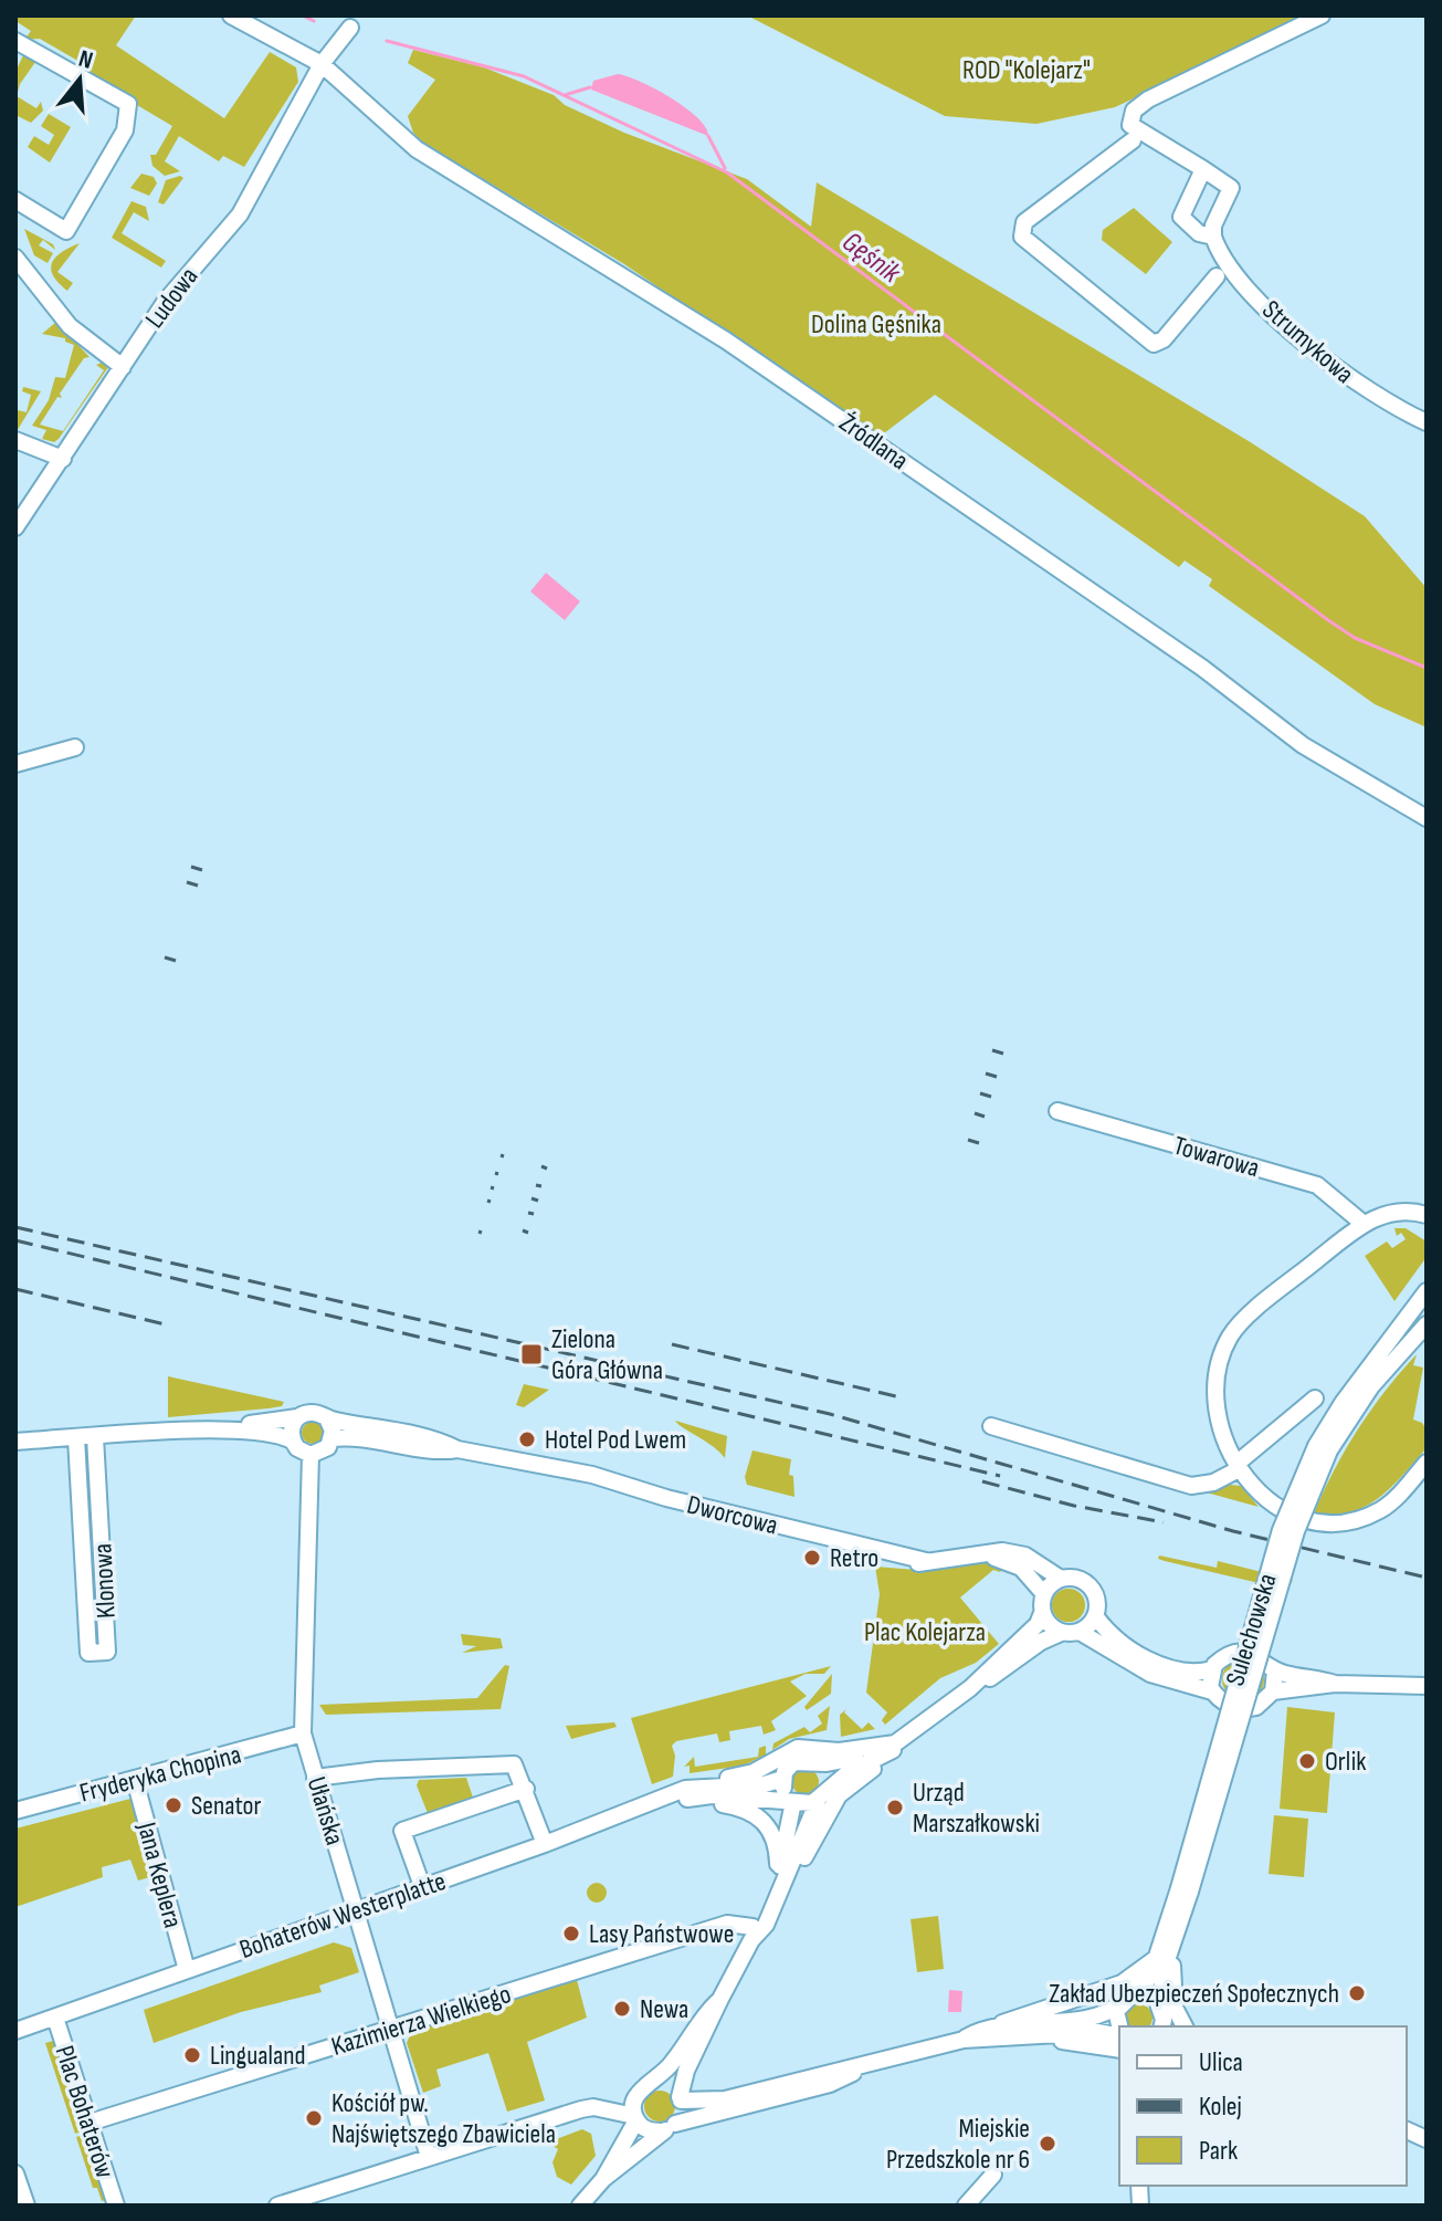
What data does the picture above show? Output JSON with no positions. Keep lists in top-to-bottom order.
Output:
{
  "streets": {
    "street": [
      "Ludowa",
      "Strumykowa",
      "Źródlana",
      "Towarowa",
      "Dworcowa",
      "Klonowa",
      "Sulechowska",
      "Fryderyka Chopina",
      "Ułańska",
      "Jana Keplera",
      "Bohaterów Westerplatte",
      "Kazimierza Wielkiego",
      "Plac Bohaterów"
    ]
  },
  "crossings": [
    ["Ludowa", "Źródlana"],
    ["Dworcowa", "Ułańska"],
    ["Fryderyka Chopina", "Ułańska"],
    ["Fryderyka Chopina", "Jana Keplera"],
    ["Ułańska", "Bohaterów Westerplatte"],
    ["Ułańska", "Kazimierza Wielkiego"],
    ["Jana Keplera", "Bohaterów Westerplatte"],
    ["Bohaterów Westerplatte", "Plac Bohaterów"],
    ["Kazimierza Wielkiego", "Plac Bohaterów"]
  ],
  "water": ["Gęśnik"],
  "parks": ["ROD \"Kolejarz\"", "Dolina Gęśnika", "Plac Kolejarza"],
  "places": {
    "transit": ["Zielona Góra Główna"],
    "other": [
      "Hotel Pod Lwem",
      "Retro",
      "Orlik",
      "Senator",
      "Urząd Marszałkowski",
      "Lasy Państwowe",
      "Zakład Ubezpieczeń Społecznych",
      "Newa",
      "Lingualand",
      "Kościół pw. Najświętszego Zbawiciela",
      "Miejskie Przedszkole nr 6"
    ]
  },
  "legend": ["Ulica", "Kolej", "Park"],
  "north": "top"
}
